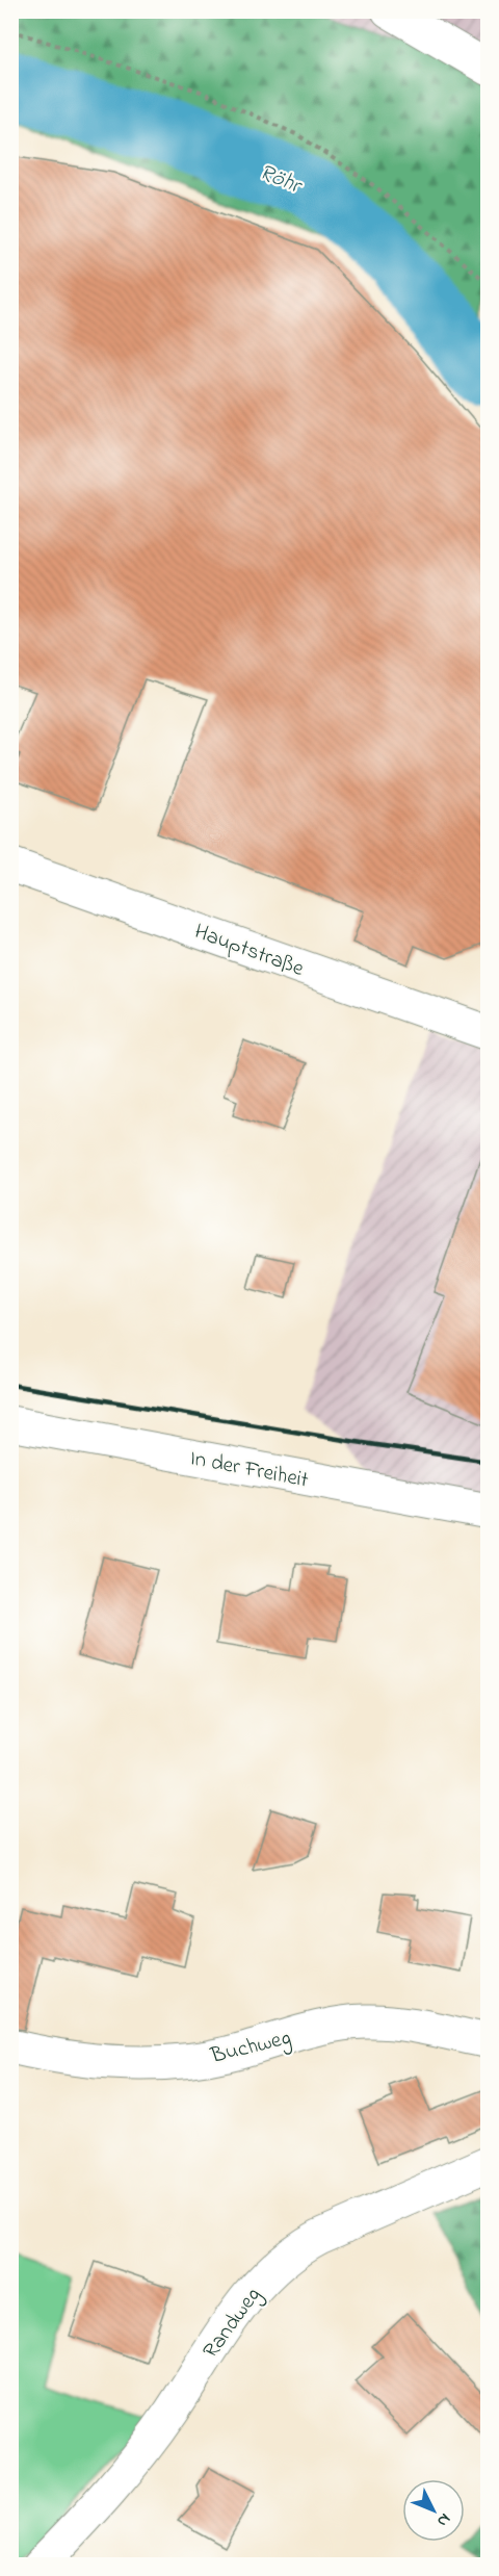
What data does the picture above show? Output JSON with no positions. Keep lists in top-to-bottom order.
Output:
{
  "streets": {
    "street": [
      "Hauptstraße",
      "In der Freiheit",
      "Buchweg",
      "Randweg"
    ]
  },
  "water": ["Röhr"],
  "north": "bottom right"
}
